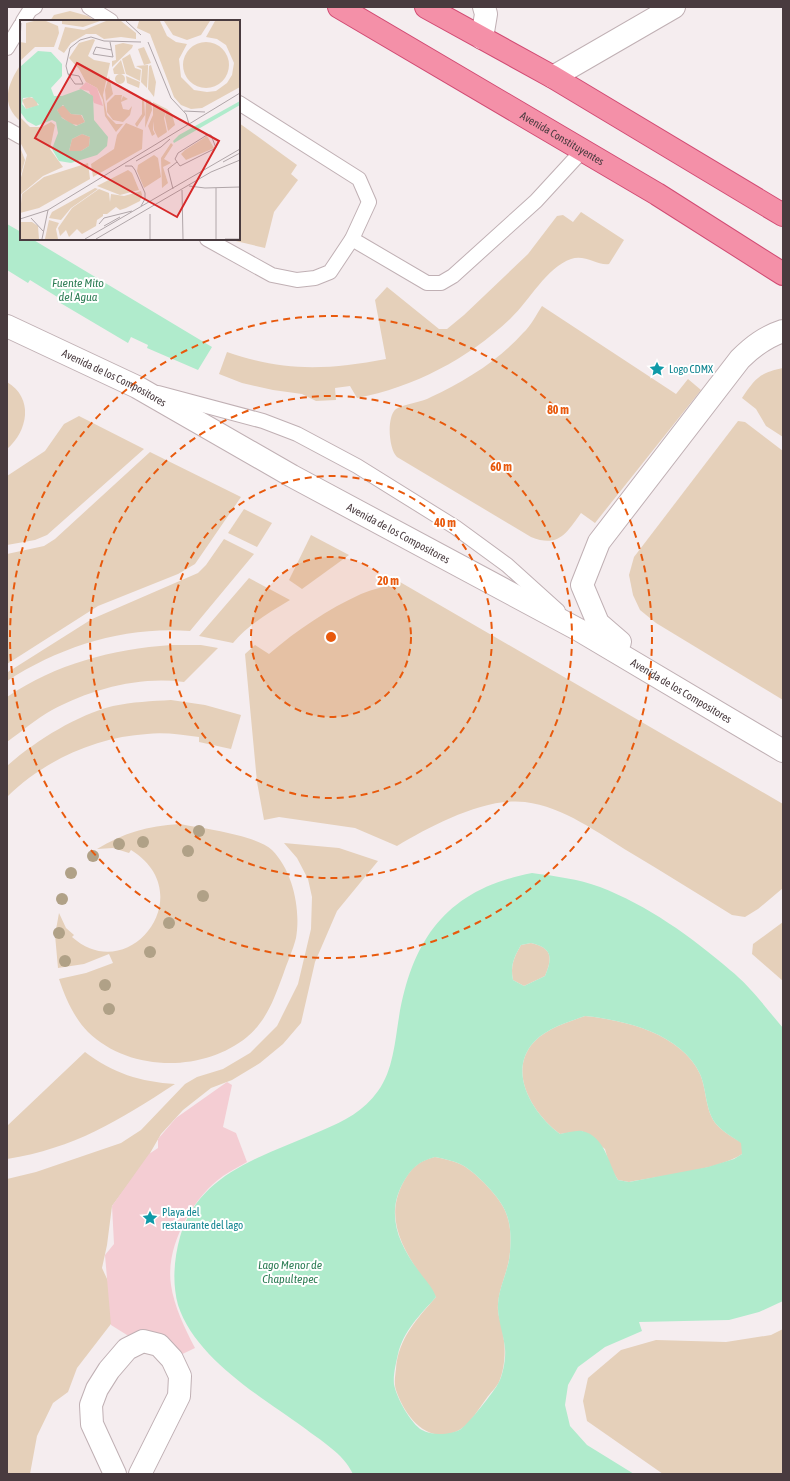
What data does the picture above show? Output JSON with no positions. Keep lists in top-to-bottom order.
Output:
{
  "streets": {
    "highway": ["Avenida Constituyentes"],
    "street": ["Avenida de los Compositores"]
  },
  "water": ["Fuente Mito del Agua", "Lago Menor de Chapultepec"],
  "places": {
    "place": ["Logo CDMX", "Playa del restaurante del lago"]
  },
  "rings": [
    "80 m",
    "60 m",
    "40 m",
    "20 m"
  ]
}
